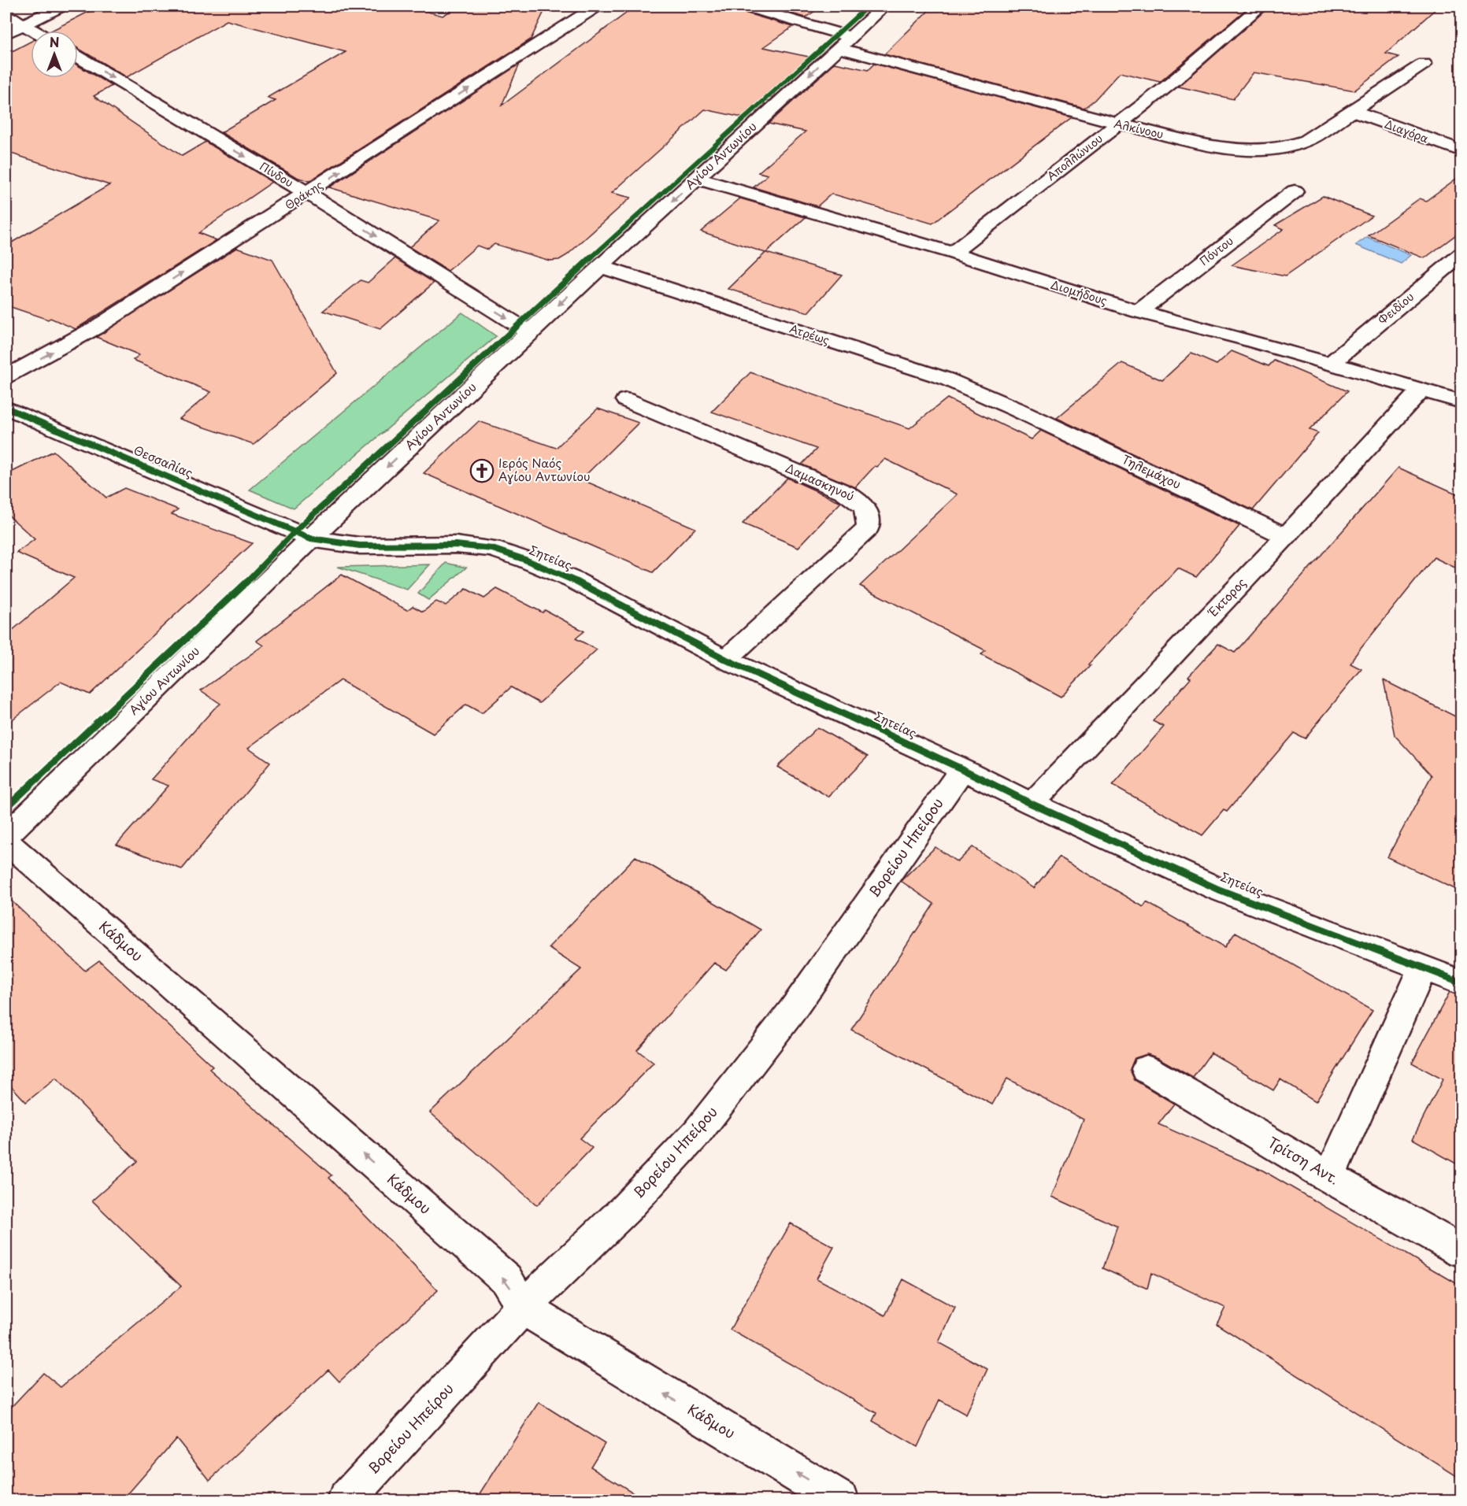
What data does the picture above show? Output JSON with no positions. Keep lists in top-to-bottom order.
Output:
{
  "streets": {
    "street": [
      "Αλκίνοου",
      "Διαγόρα",
      "Αγίου Αντωνίου",
      "Απολλώνιου",
      "Πίνδου",
      "Θράκης",
      "Πόντου",
      "Διομήδους",
      "Φειδίου",
      "Ατρέως",
      "Θεσσαλίας",
      "Τηλεμάχου",
      "Δαμασκηνού",
      "Σητείας",
      "Έκτορος",
      "Βορείου Ηπείρου",
      "Κάδμου",
      "Τρίτση Αντ."
    ]
  },
  "crossings": [
    ["Αλκίνοου", "Διαγόρα"],
    ["Αλκίνοου", "Αγίου Αντωνίου"],
    ["Αλκίνοου", "Απολλώνιου"],
    ["Αγίου Αντωνίου", "Πίνδου"],
    ["Αγίου Αντωνίου", "Διομήδους"],
    ["Αγίου Αντωνίου", "Ατρέως"],
    ["Αγίου Αντωνίου", "Θεσσαλίας"],
    ["Αγίου Αντωνίου", "Σητείας"],
    ["Απολλώνιου", "Διομήδους"],
    ["Πίνδου", "Θράκης"],
    ["Πόντου", "Διομήδους"],
    ["Διομήδους", "Φειδίου"],
    ["Διομήδους", "Έκτορος"],
    ["Ατρέως", "Τηλεμάχου"],
    ["Θεσσαλίας", "Σητείας"],
    ["Τηλεμάχου", "Έκτορος"],
    ["Δαμασκηνού", "Σητείας"],
    ["Σητείας", "Έκτορος"],
    ["Σητείας", "Βορείου Ηπείρου"],
    ["Βορείου Ηπείρου", "Κάδμου"]
  ],
  "one_way": [
    "Αγίου Αντωνίου",
    "Πίνδου",
    "Θράκης",
    "Κάδμου"
  ],
  "places": {
    "church": ["Ιερός Ναός Αγίου Αντωνίου"]
  },
  "north": "top"
}
